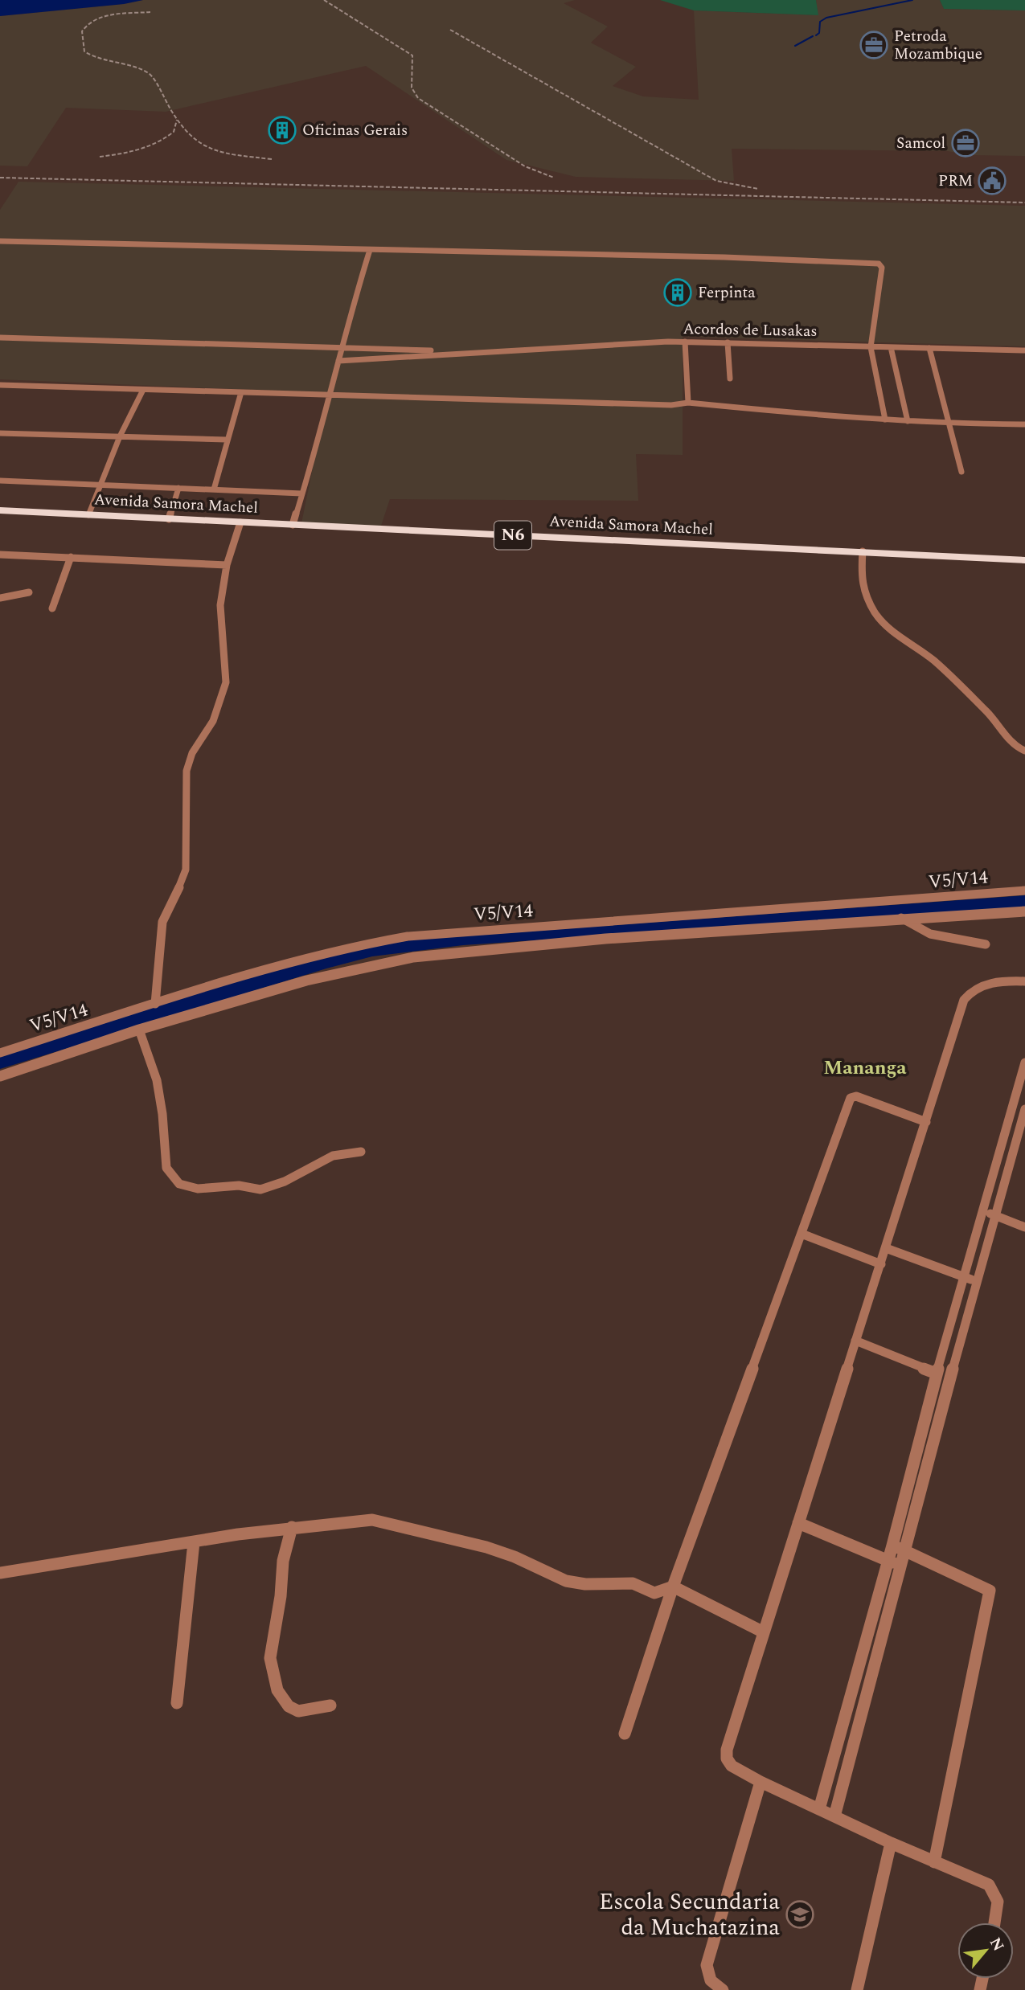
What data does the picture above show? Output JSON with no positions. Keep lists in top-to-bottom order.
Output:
{
  "streets": {
    "highway": ["Avenida Samora Machel", "N6"],
    "street": ["Acordos de Lusakas", "V5/V14"]
  },
  "districts": ["Mananga"],
  "places": {
    "office": ["Petroda Mozambique", "Samcol"],
    "building": ["Oficinas Gerais", "Ferpinta"],
    "public building": ["PRM"],
    "school or university": ["Escola Secundaria da Muchatazina"]
  },
  "north": "top right"
}
